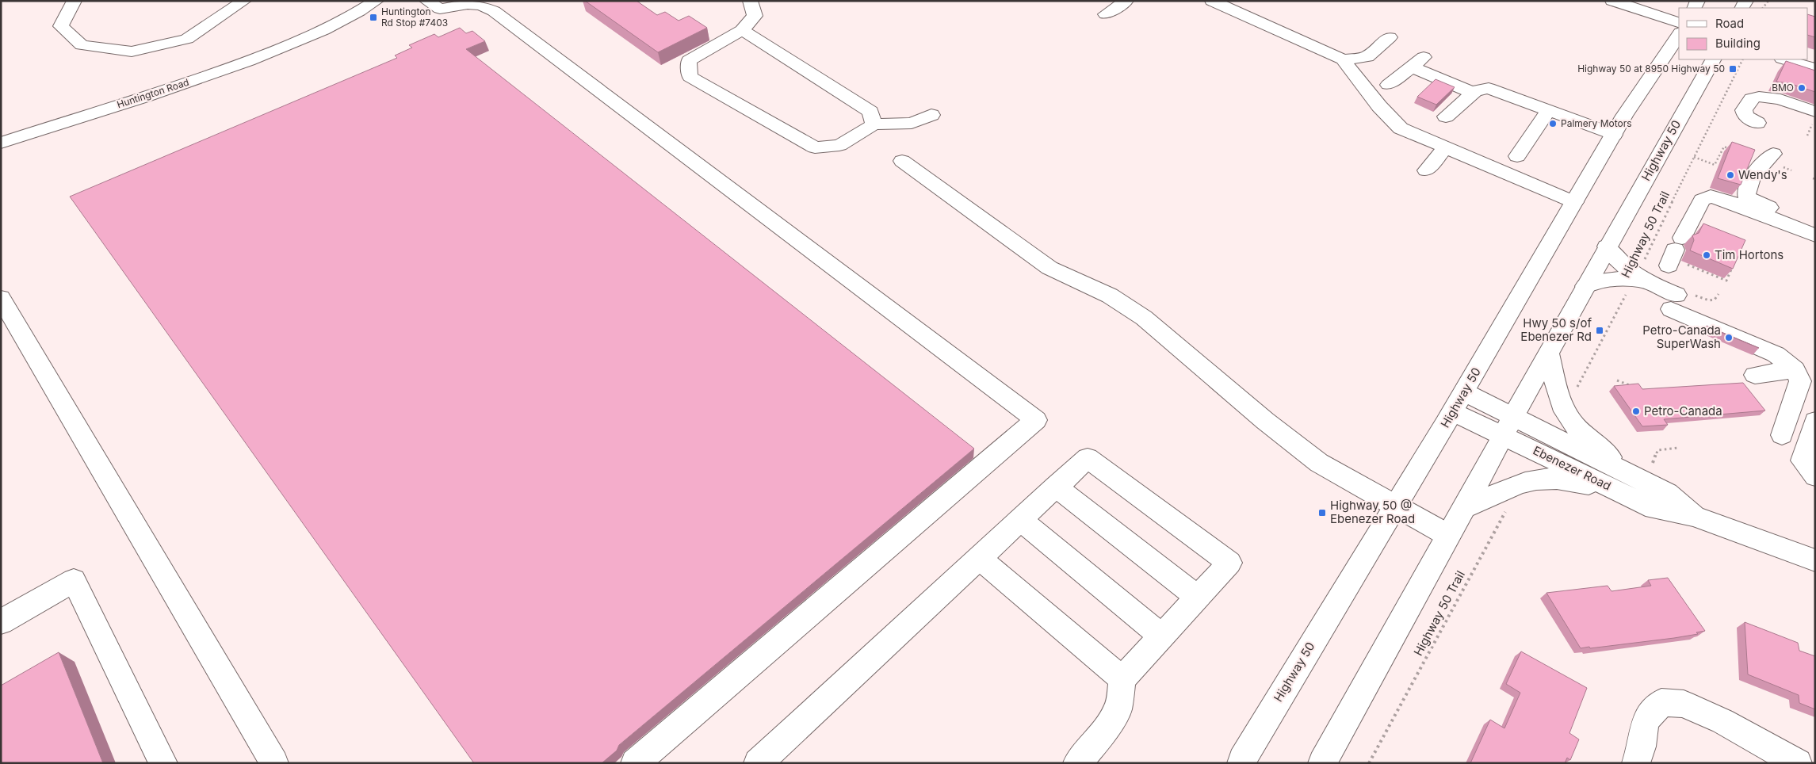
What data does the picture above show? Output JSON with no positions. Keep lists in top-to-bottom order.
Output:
{
  "streets": {
    "main road": ["Huntington Road", "Highway 50", "Ebenezer Road"],
    "path": ["Highway 50 Trail"]
  },
  "crossings": [
    ["Highway 50", "Ebenezer Road"]
  ],
  "places": {
    "transit": [
      "Huntington Rd Stop #7403",
      "Highway 50 at 8950 Highway 50",
      "Hwy 50 s/of Ebenezer Rd",
      "Highway 50 @ Ebenezer Road"
    ],
    "other": [
      "BMO",
      "Palmery Motors",
      "Wendy's",
      "Tim Hortons",
      "Petro-Canada SuperWash",
      "Petro-Canada"
    ]
  },
  "legend": ["Road", "Building"]
}
